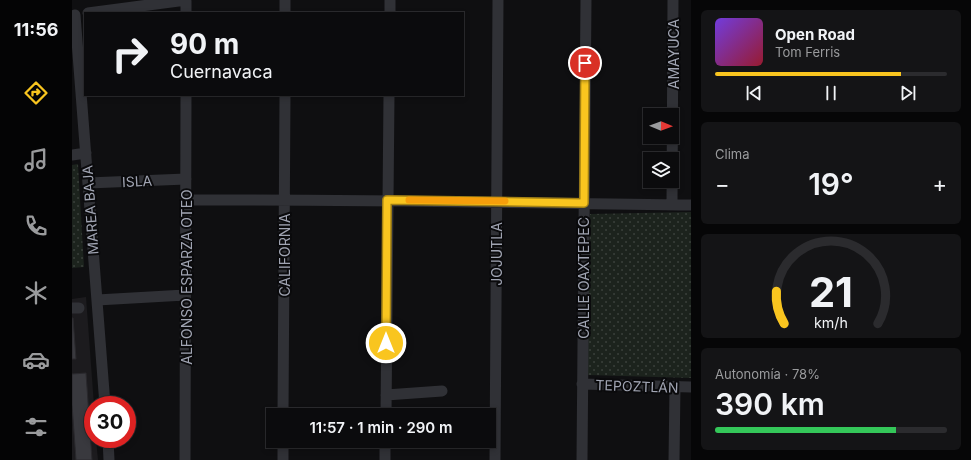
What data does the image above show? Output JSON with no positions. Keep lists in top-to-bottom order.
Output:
{
  "streets": {
    "street": [
      "AMAYUCA",
      "ISLA",
      "MAREA BAJA",
      "JOJUTLA",
      "CALIFORNIA",
      "ALFONSO ESPARZA OTEO",
      "CALLE OAXTEPEC",
      "TEPOZTLÁN"
    ]
  },
  "crossings": [
    ["ISLA", "MAREA BAJA"],
    ["ISLA", "ALFONSO ESPARZA OTEO"],
    ["CALLE OAXTEPEC", "TEPOZTLÁN"]
  ],
  "north": "right",
  "page": {
    "tabs": "11:56",
    "turn": ["90 m", "Cuernavaca"],
    "song": ["Open Road", "Tom Ferris"],
    "tile": [
      "Clima",
      ["Autonomía · 78%", "390 km"]
    ],
    "heat": ["−", "19°", "+"],
    "limit": "30",
    "trip": "11:57 · 1 min · 290 m",
    "gauge": ["21", "km/h"]
  }
}
